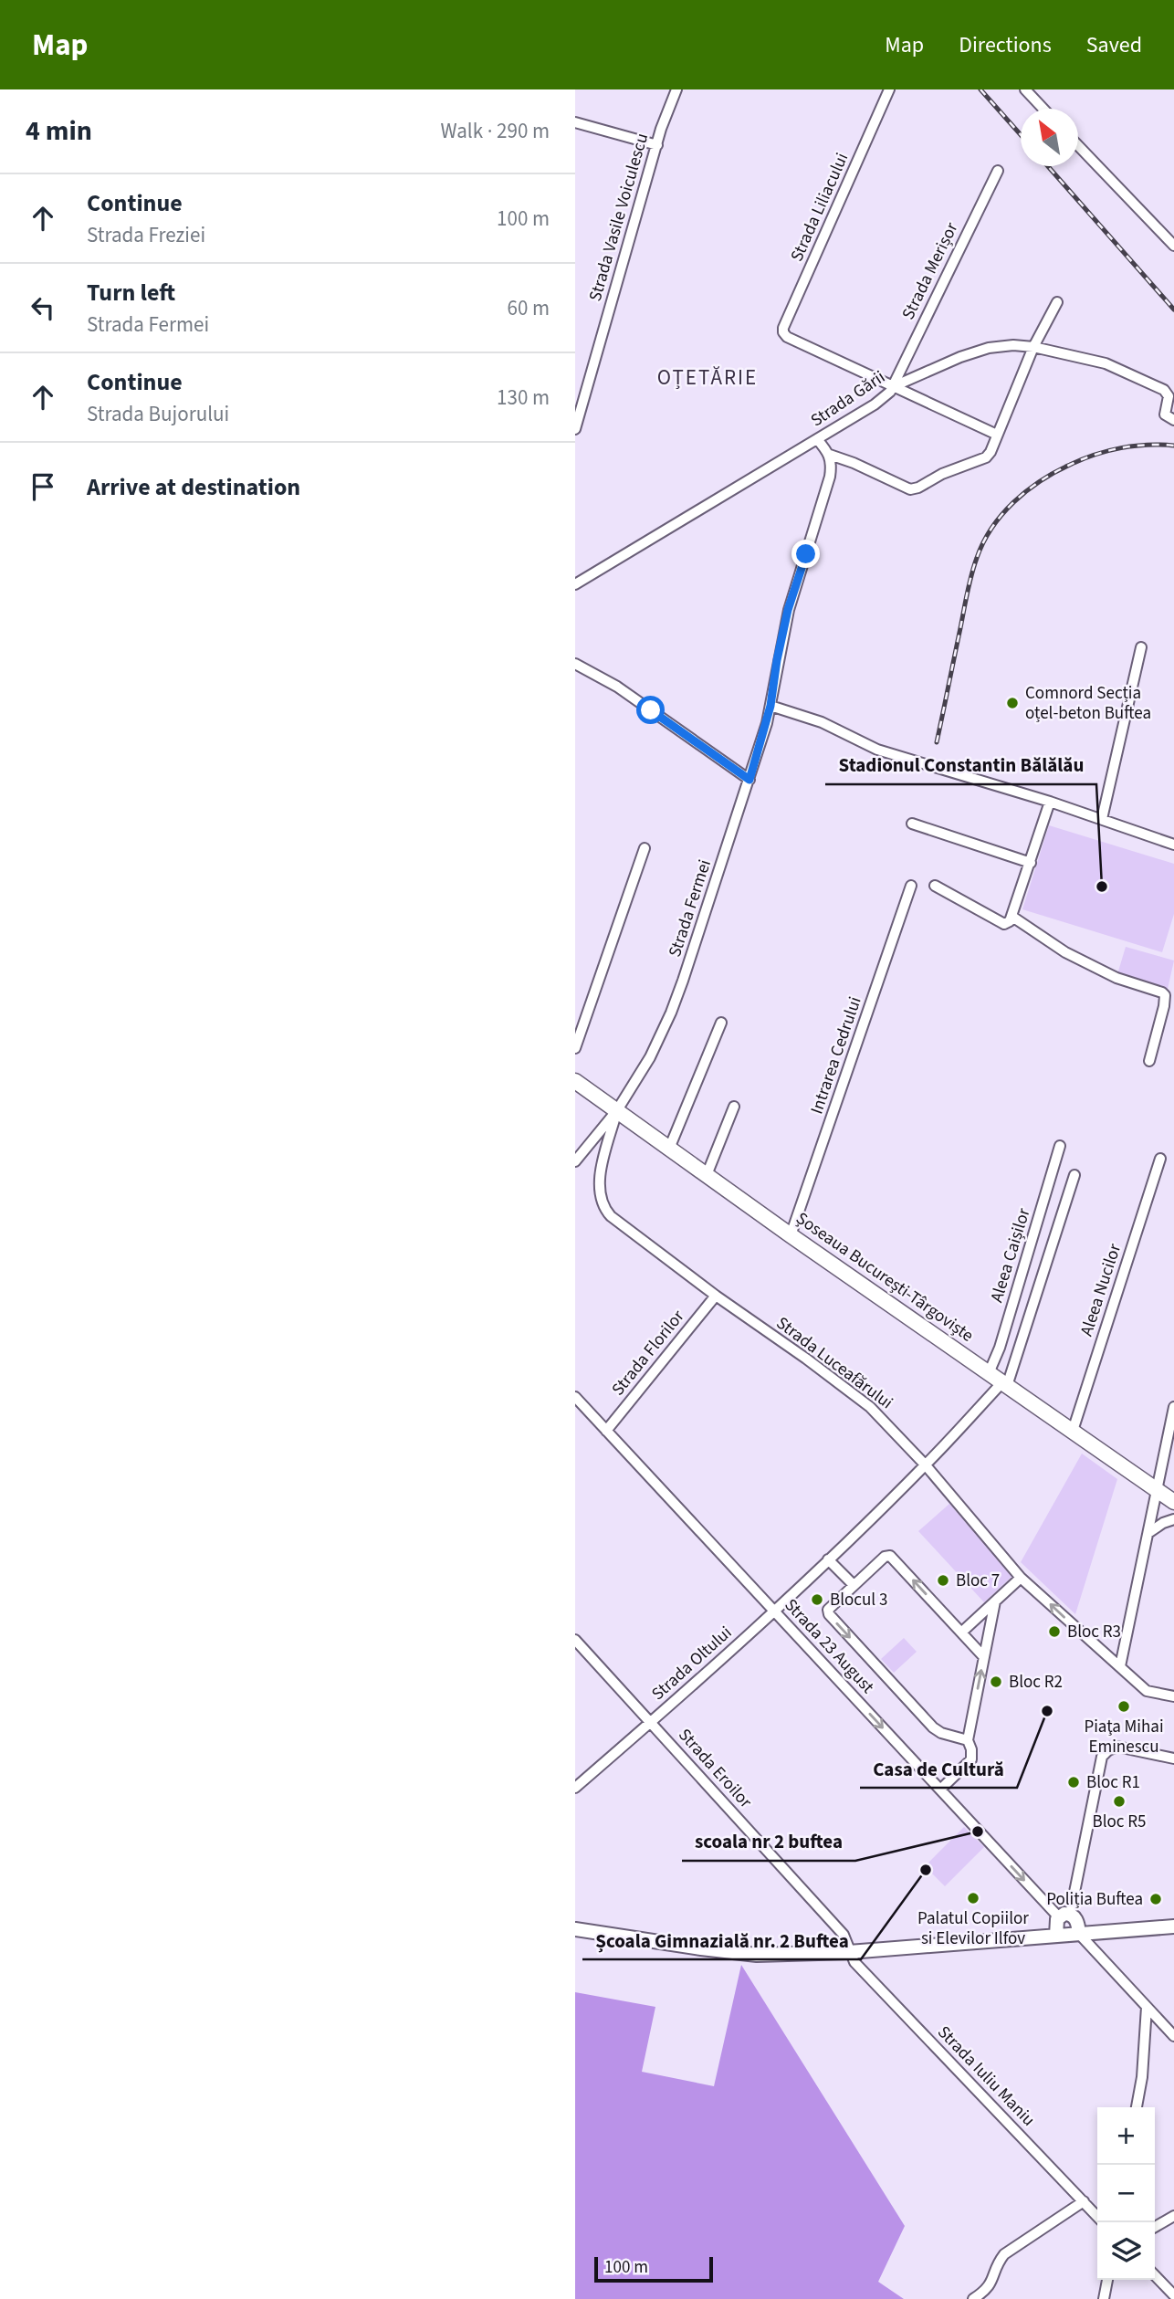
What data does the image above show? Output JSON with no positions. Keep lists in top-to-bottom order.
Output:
{
  "streets": {
    "main road": ["Șoseaua București-Târgoviște"],
    "street": [
      "Strada Liliacului",
      "Strada Vasile Voiculescu",
      "Strada Merișor",
      "Strada Gării",
      "Strada Fermei",
      "Intrarea Cedrului",
      "Aleea Caișilor",
      "Aleea Nucilor",
      "Strada Florilor",
      "Strada Luceafărului",
      "Strada 23 August",
      "Strada Oltului",
      "Strada Eroilor",
      "Strada Iuliu Maniu"
    ]
  },
  "crossings": [
    ["Strada Liliacului", "Strada Merișor"],
    ["Strada Liliacului", "Strada Gării"],
    ["Strada Merișor", "Strada Gării"],
    ["Strada Fermei", "Șoseaua București-Târgoviște"],
    ["Strada Fermei", "Strada Luceafărului"],
    ["Intrarea Cedrului", "Șoseaua București-Târgoviște"],
    ["Aleea Caișilor", "Șoseaua București-Târgoviște"],
    ["Șoseaua București-Târgoviște", "Aleea Nucilor"],
    ["Șoseaua București-Târgoviște", "Strada Luceafărului"],
    ["Șoseaua București-Târgoviște", "Strada Oltului"],
    ["Strada Florilor", "Strada Luceafărului"],
    ["Strada Florilor", "Strada 23 August"],
    ["Strada Luceafărului", "Strada Oltului"],
    ["Strada 23 August", "Strada Oltului"],
    ["Strada Oltului", "Strada Eroilor"],
    ["Strada Eroilor", "Strada Iuliu Maniu"]
  ],
  "one_way": ["Strada 23 August"],
  "districts": ["OȚETĂRIE"],
  "places": [
    "Comnord Secția oțel-beton Buftea",
    "Stadionul Constantin Bălălău",
    "Bloc 7",
    "Blocul 3",
    "Bloc R3",
    "Bloc R2",
    "Piaţa Mihai Eminescu",
    "Casa de Cultură",
    "Bloc R1",
    "Bloc R5",
    "scoala nr 2 buftea",
    "Școala Gimnazială nr. 2 Buftea",
    "Palatul Copiilor si Elevilor Ilfov",
    "Poliția Buftea"
  ],
  "scale_bar": "100 m",
  "north": "top left",
  "page": {
    "header": "Map",
    "nav": ["Map", "Directions", "Saved"],
    "heading": ["4 min", "Walk · 290 m"],
    "list": [
      ["Continue", "Strada Freziei", "100 m"],
      ["Turn left", "Strada Fermei", "60 m"],
      ["Continue", "Strada Bujorului", "130 m"],
      "Arrive at destination"
    ],
    "map_buttons": ["+", "−"],
    "scale": "100 m"
  }
}
